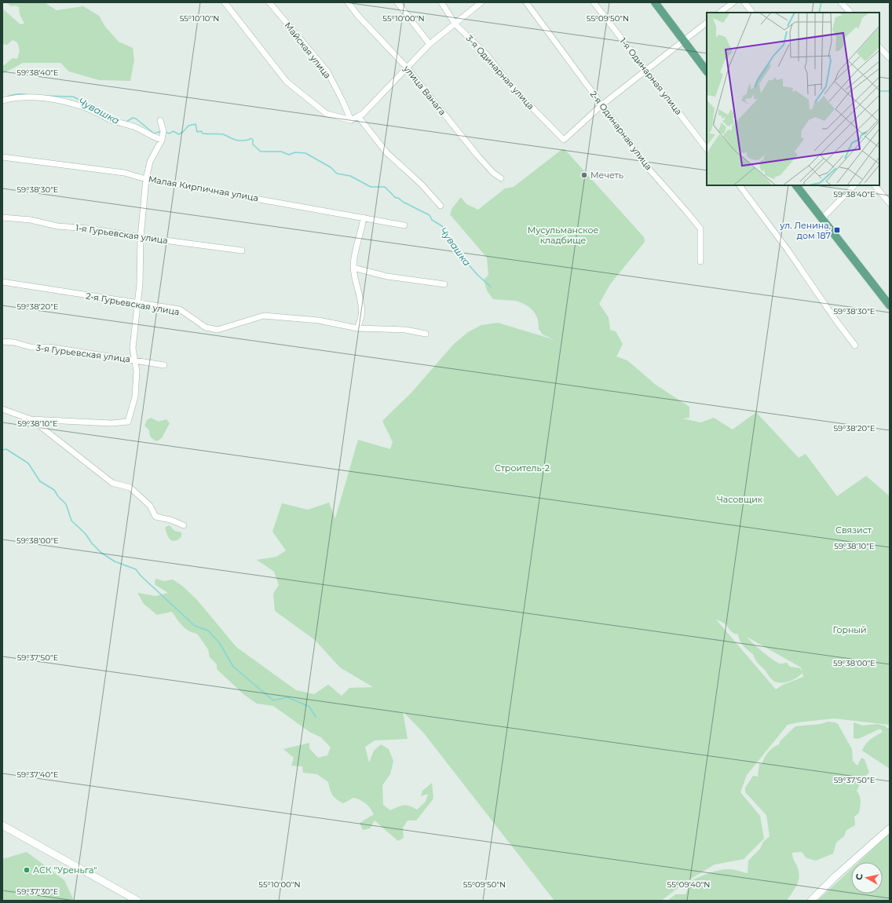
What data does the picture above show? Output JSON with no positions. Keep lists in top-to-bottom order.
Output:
{
  "streets": {
    "street": [
      "Майская улица",
      "3-я Одинарная улица",
      "1-я Одинарная улица",
      "улица Ванага",
      "2-я Одинарная улица",
      "Малая Кирпичная улица",
      "1-я Гурьевская улица",
      "2-я Гурьевская улица",
      "3-я Гурьевская улица"
    ]
  },
  "crossings": [
    ["3-я Одинарная улица", "2-я Одинарная улица"]
  ],
  "water": ["Чувашка"],
  "parks": [
    "Мусульманское кладбище",
    "Строитель-2",
    "Часовщик",
    "Связист",
    "Горный"
  ],
  "places": {
    "other": ["Мечеть", "АСК \"Уреньга\""],
    "transit": ["ул. Ленина, дом 187"]
  },
  "north": "left",
  "coordinates": [
    "55°10'10\"N",
    "55°10'00\"N",
    "55°09'50\"N",
    "59°38'40\"E",
    "59°38'30\"E",
    "59°38'20\"E",
    "59°38'10\"E",
    "59°38'00\"E",
    "59°37'50\"E",
    "59°37'40\"E",
    "55°09'40\"N",
    "59°37'30\"E"
  ]
}
